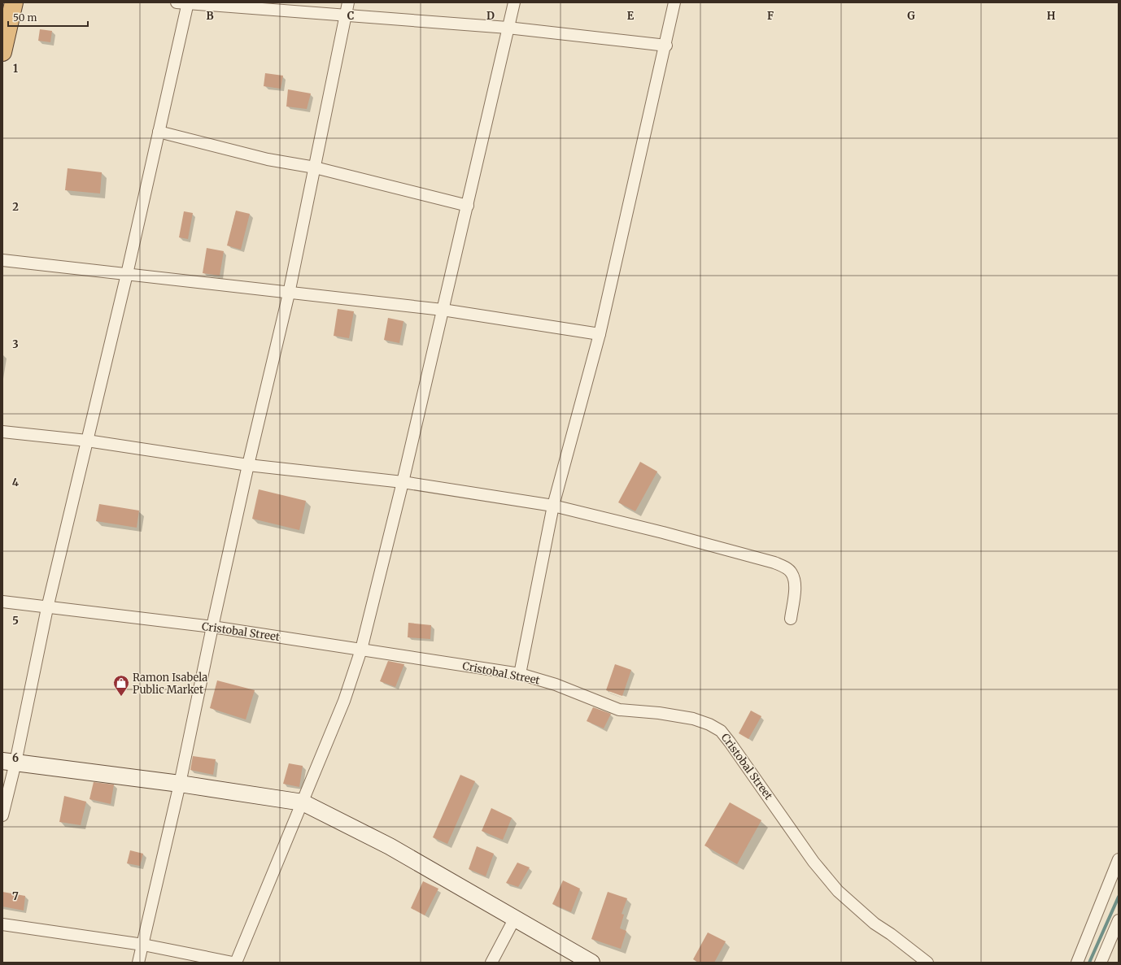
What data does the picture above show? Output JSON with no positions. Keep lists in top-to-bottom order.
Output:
{
  "streets": {
    "street": ["Cristobal Street"]
  },
  "places": {
    "shop": ["Ramon Isabela Public Market"]
  },
  "scale_bar": "50 m",
  "grid": {
    "columns": [
      "B",
      "C",
      "D",
      "E",
      "F",
      "G",
      "H"
    ],
    "rows": [
      "1",
      "2",
      "3",
      "4",
      "5",
      "6",
      "7"
    ]
  }
}
